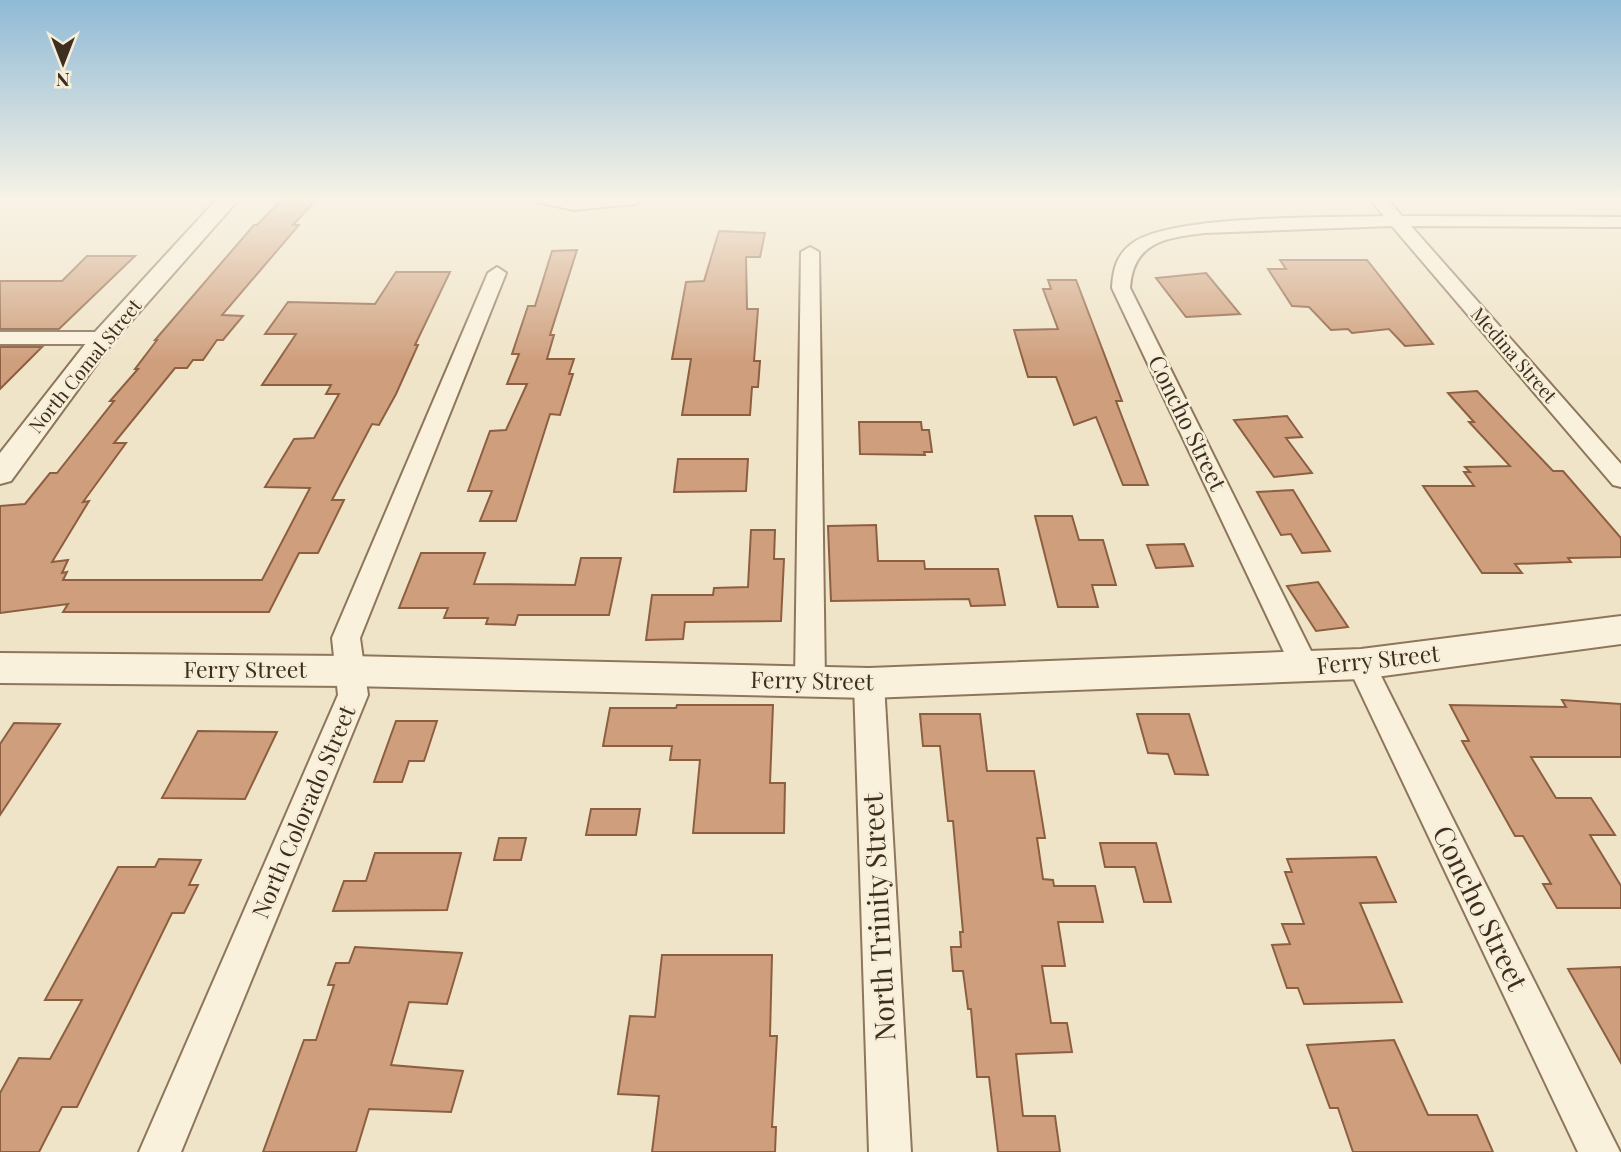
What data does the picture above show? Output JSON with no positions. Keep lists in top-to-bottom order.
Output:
{
  "streets": {
    "street": [
      "Medina Street",
      "North Comal Street",
      "Concho Street",
      "Ferry Street",
      "North Colorado Street",
      "North Trinity Street"
    ]
  },
  "crossings": [
    ["Concho Street", "Ferry Street"],
    ["Ferry Street", "North Colorado Street"],
    ["Ferry Street", "North Trinity Street"]
  ],
  "north": "bottom"
}
